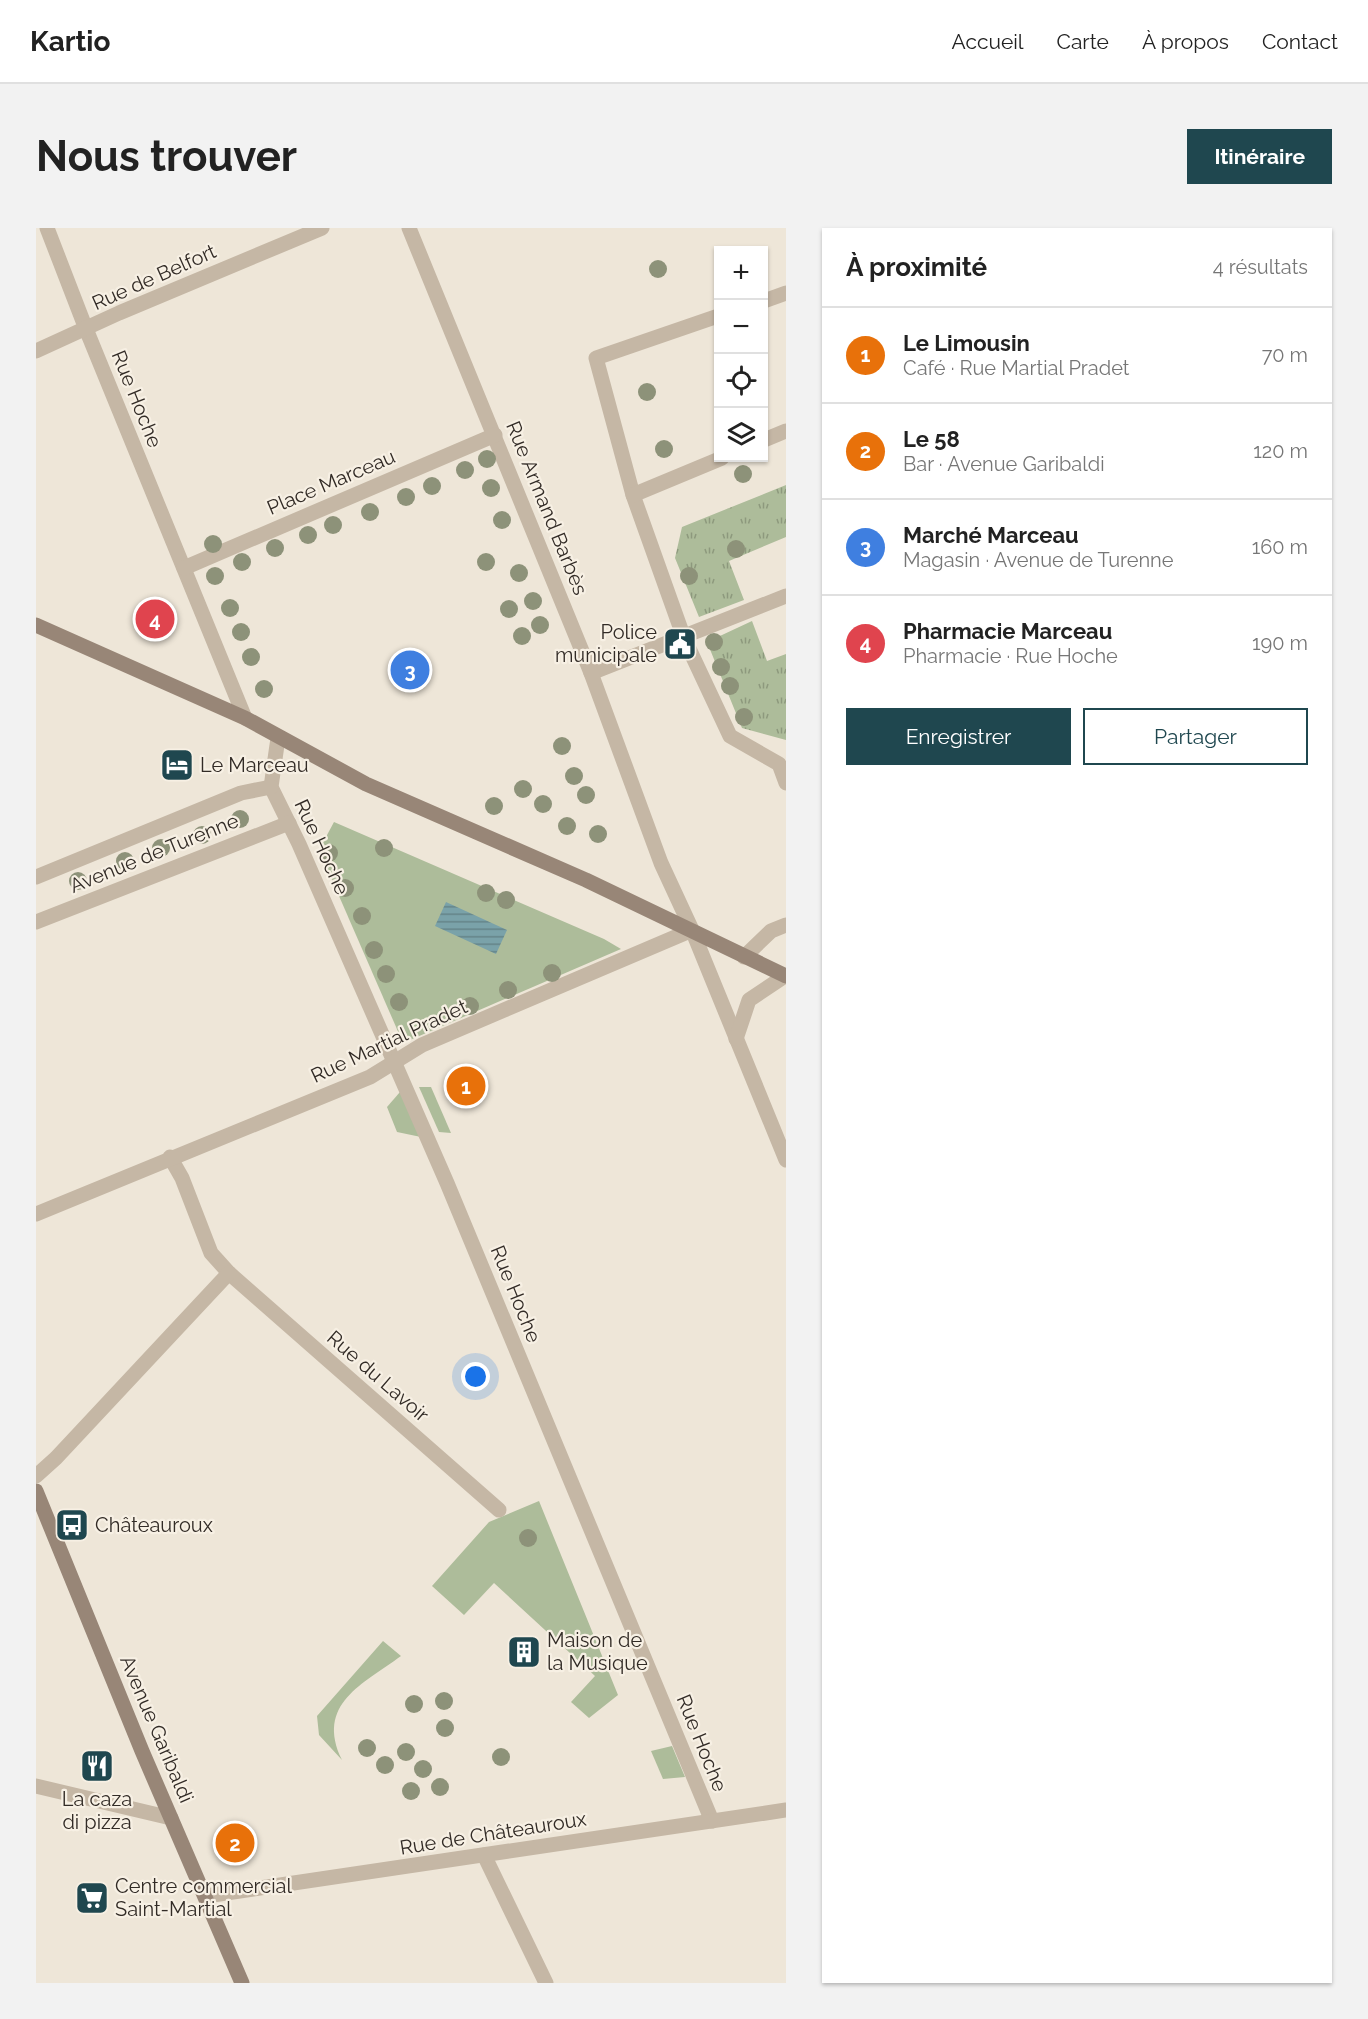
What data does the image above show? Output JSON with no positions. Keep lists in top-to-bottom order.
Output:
{
  "streets": {
    "street": [
      "Rue de Belfort",
      "Rue Hoche",
      "Place Marceau",
      "Rue Armand Barbès",
      "Avenue de Turenne",
      "Rue Martial Pradet",
      "Rue du Lavoir",
      "Avenue Garibaldi",
      "Rue de Châteauroux"
    ]
  },
  "crossings": [
    ["Rue de Belfort", "Rue Hoche"],
    ["Rue Hoche", "Place Marceau"],
    ["Rue Hoche", "Avenue de Turenne"],
    ["Rue Hoche", "Rue Martial Pradet"],
    ["Rue Hoche", "Rue de Châteauroux"],
    ["Place Marceau", "Rue Armand Barbès"],
    ["Rue Armand Barbès", "Rue Martial Pradet"],
    ["Rue Martial Pradet", "Rue du Lavoir"],
    ["Avenue Garibaldi", "Rue de Châteauroux"]
  ],
  "places": {
    "public building": ["Police municipale"],
    "hotel": ["Le Marceau"],
    "bus stop": ["Châteauroux"],
    "building": ["Maison de la Musique"],
    "restaurant": ["La caza di pizza"],
    "supermarket": ["Centre commercial Saint-Martial"]
  },
  "page": {
    "header": "Kartio",
    "nav": [
      "Accueil",
      "Carte",
      "À propos",
      "Contact"
    ],
    "buttons": [
      "Itinéraire",
      ["Enregistrer", "Partager"]
    ],
    "title": "Nous trouver",
    "heading": ["À proximité", "4 résultats"],
    "map_buttons": ["+", "−"],
    "list": [
      {
        "mark": "1",
        "name": "Le Limousin",
        "note": "Café · Rue Martial Pradet",
        "value": "70 m"
      },
      {
        "mark": "2",
        "name": "Le 58",
        "note": "Bar · Avenue Garibaldi",
        "value": "120 m"
      },
      {
        "mark": "3",
        "name": "Marché Marceau",
        "note": "Magasin · Avenue de Turenne",
        "value": "160 m"
      },
      {
        "mark": "4",
        "name": "Pharmacie Marceau",
        "note": "Pharmacie · Rue Hoche",
        "value": "190 m"
      }
    ],
    "pins": [
      "4",
      "3",
      "1",
      "2"
    ]
  }
}
